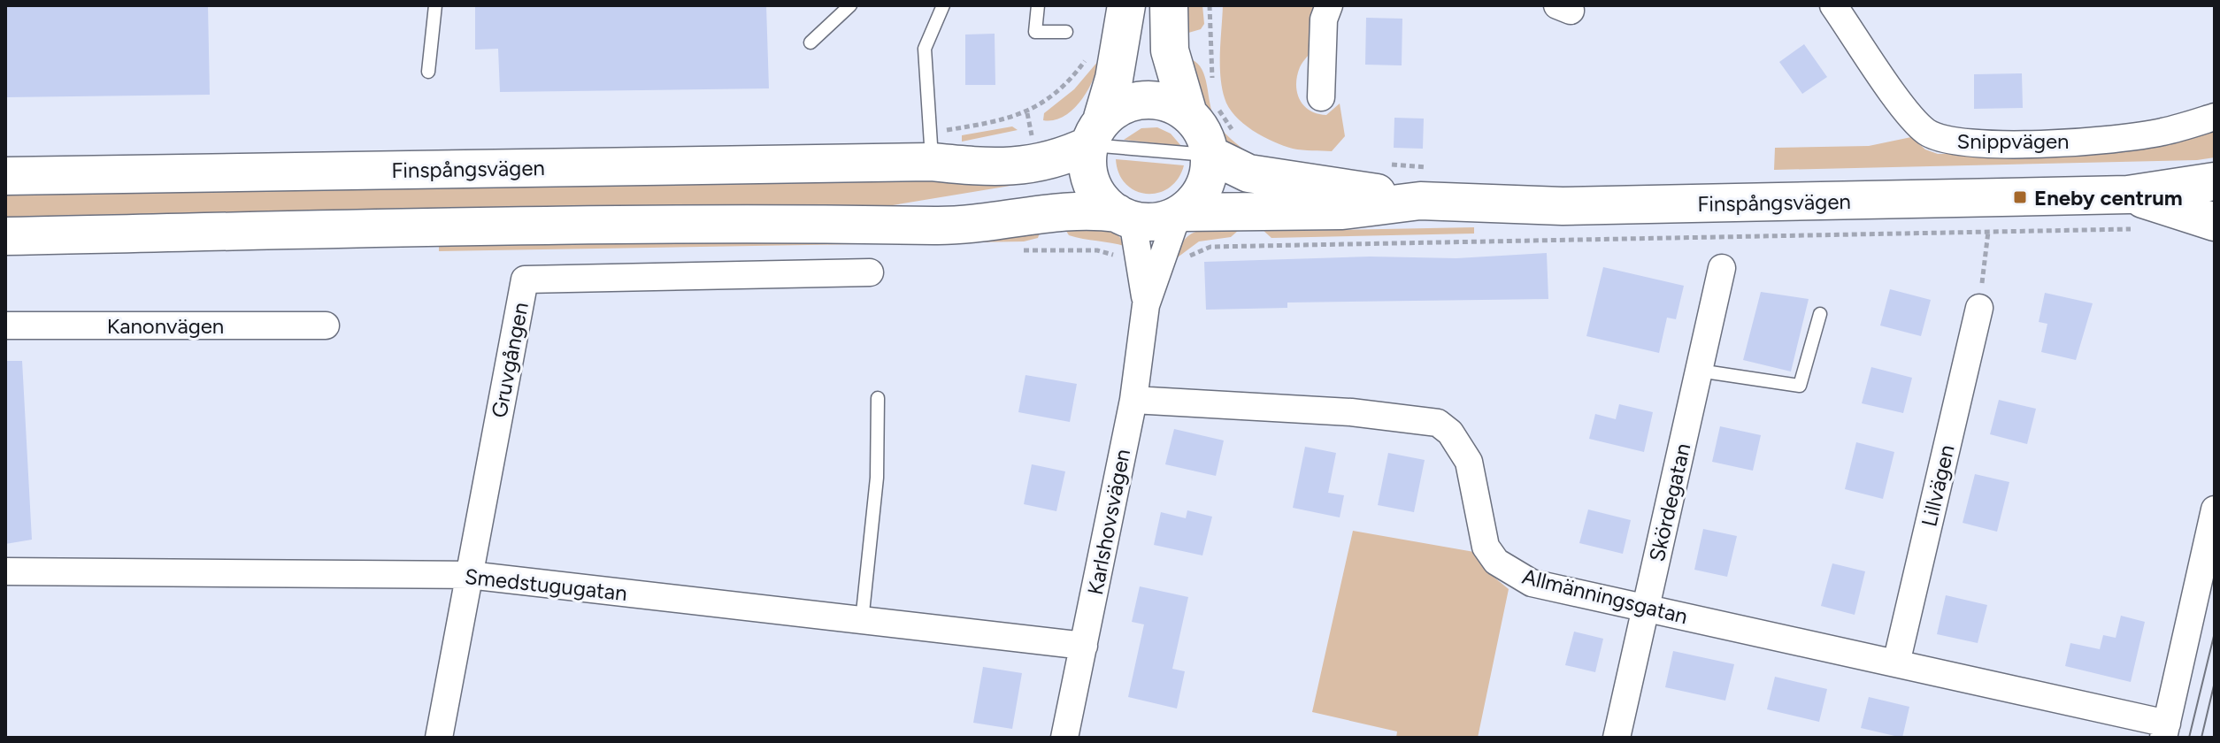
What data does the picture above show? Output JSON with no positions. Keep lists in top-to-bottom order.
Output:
{
  "streets": {
    "main road": ["Finspångsvägen"],
    "street": [
      "Snippvägen",
      "Kanonvägen",
      "Gruvgången",
      "Lillvägen",
      "Skördegatan",
      "Karlshovsvägen",
      "Smedstugugatan",
      "Allmänningsgatan"
    ]
  },
  "crossings": [
    ["Finspångsvägen", "Karlshovsvägen"],
    ["Gruvgången", "Smedstugugatan"],
    ["Lillvägen", "Allmänningsgatan"],
    ["Skördegatan", "Allmänningsgatan"],
    ["Karlshovsvägen", "Smedstugugatan"],
    ["Karlshovsvägen", "Allmänningsgatan"]
  ],
  "places": {
    "transit": ["Eneby centrum"]
  }
}
